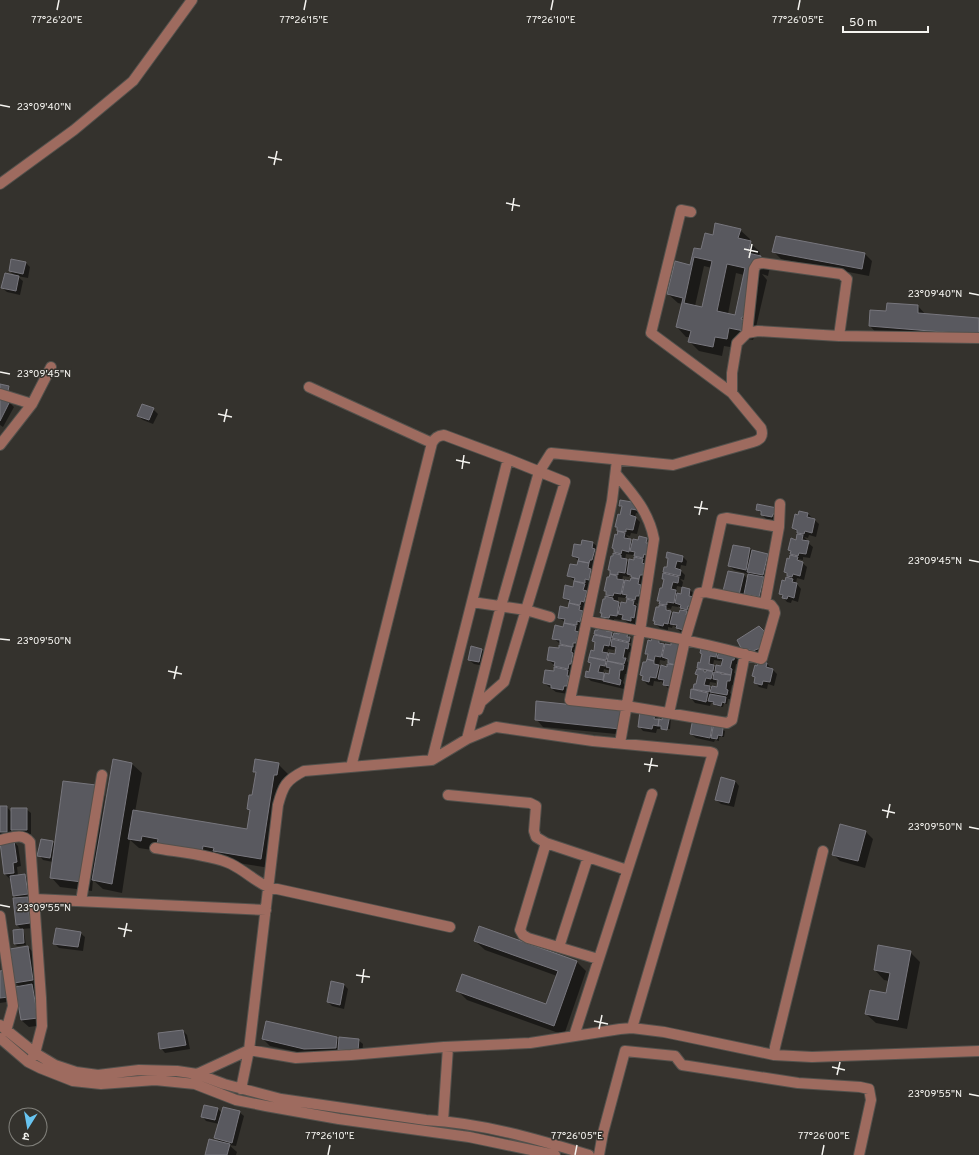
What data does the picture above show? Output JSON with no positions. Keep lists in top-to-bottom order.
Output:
{
  "scale_bar": "50 m",
  "north": "bottom",
  "coordinates": [
    "77°26'20\"E",
    "77°26'15\"E",
    "77°26'10\"E",
    "77°26'05\"E",
    "23°09'40\"N",
    "23°09'45\"N",
    "23°09'50\"N",
    "23°09'55\"N",
    "77°26'00\"E"
  ]
}
